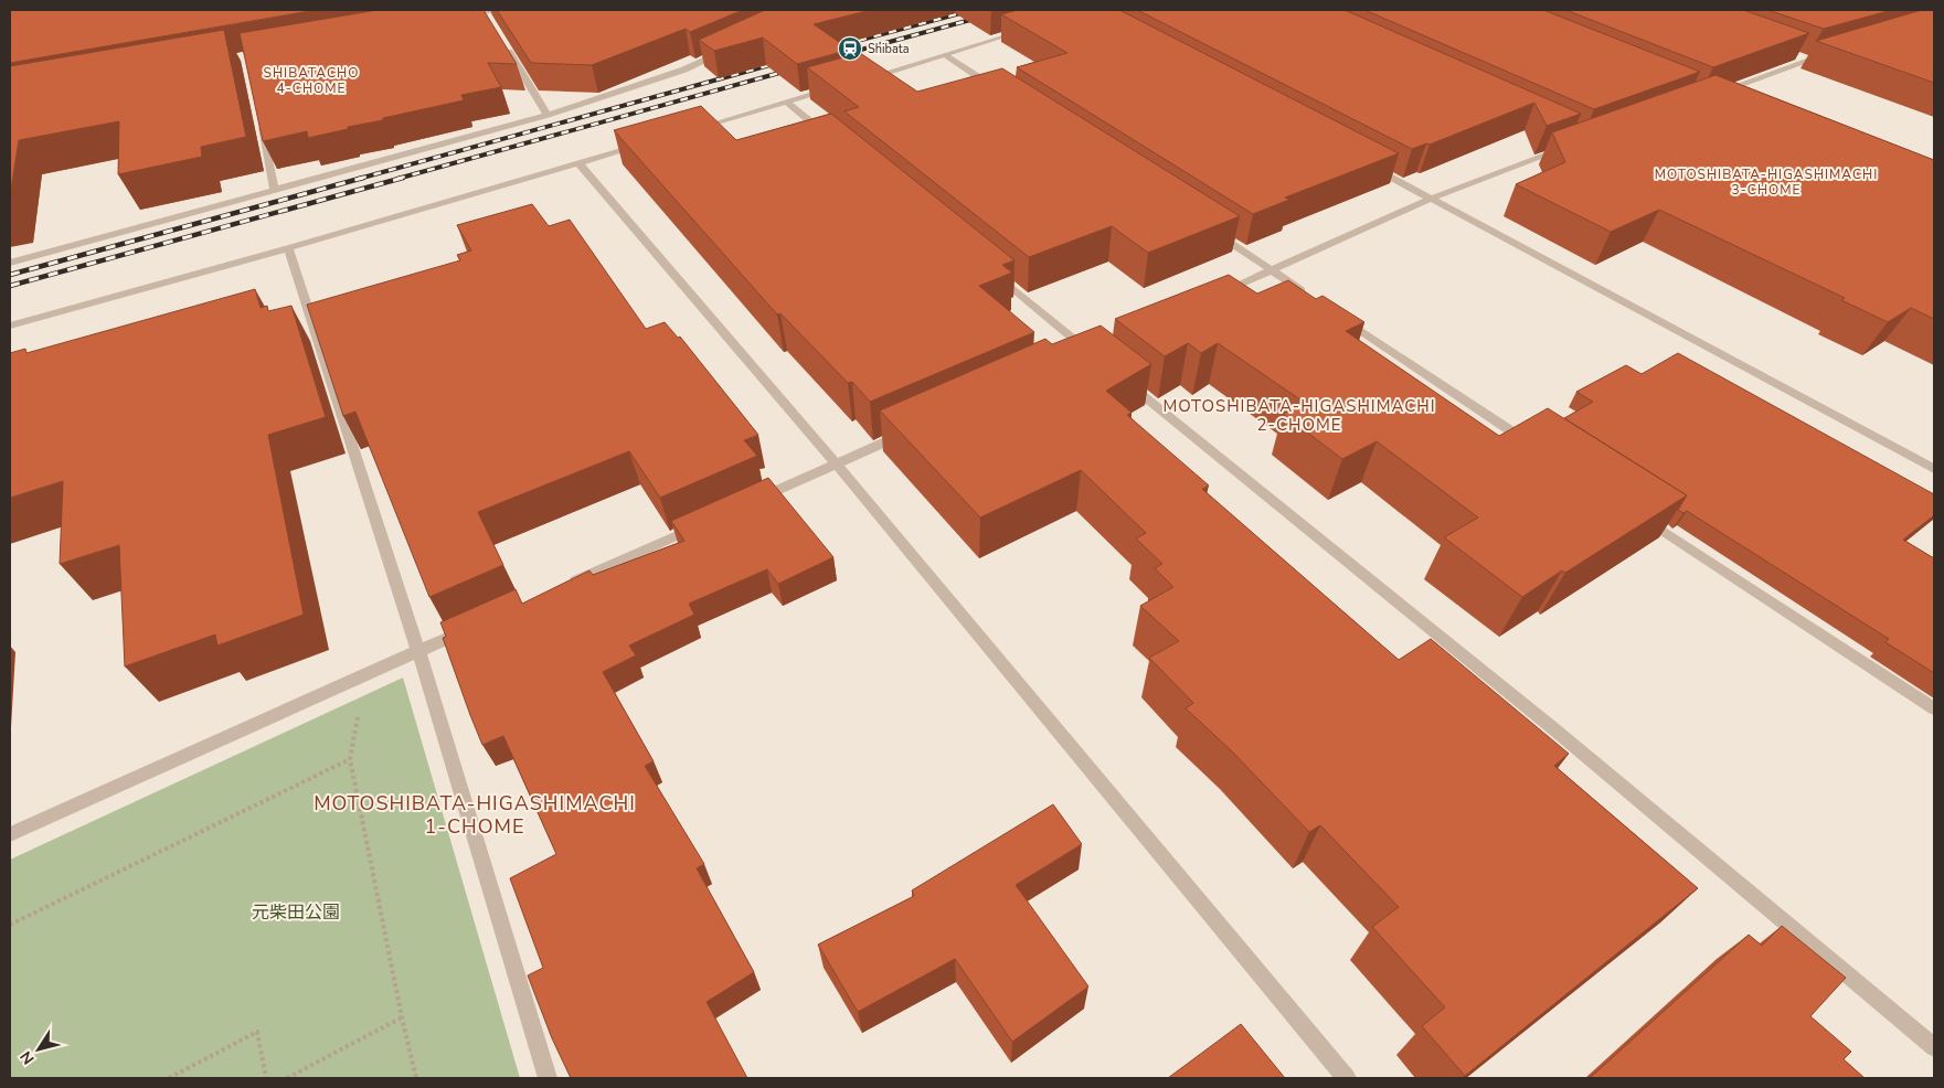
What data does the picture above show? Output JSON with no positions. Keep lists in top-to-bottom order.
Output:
{
  "districts": [
    "SHIBATACHO 4-CHOME",
    "MOTOSHIBATA-HIGASHIMACHI 3-CHOME",
    "MOTOSHIBATA-HIGASHIMACHI 2-CHOME",
    "MOTOSHIBATA-HIGASHIMACHI 1-CHOME"
  ],
  "parks": ["元柴田公園"],
  "places": {
    "station": ["Shibata"]
  },
  "north": "bottom left"
}
